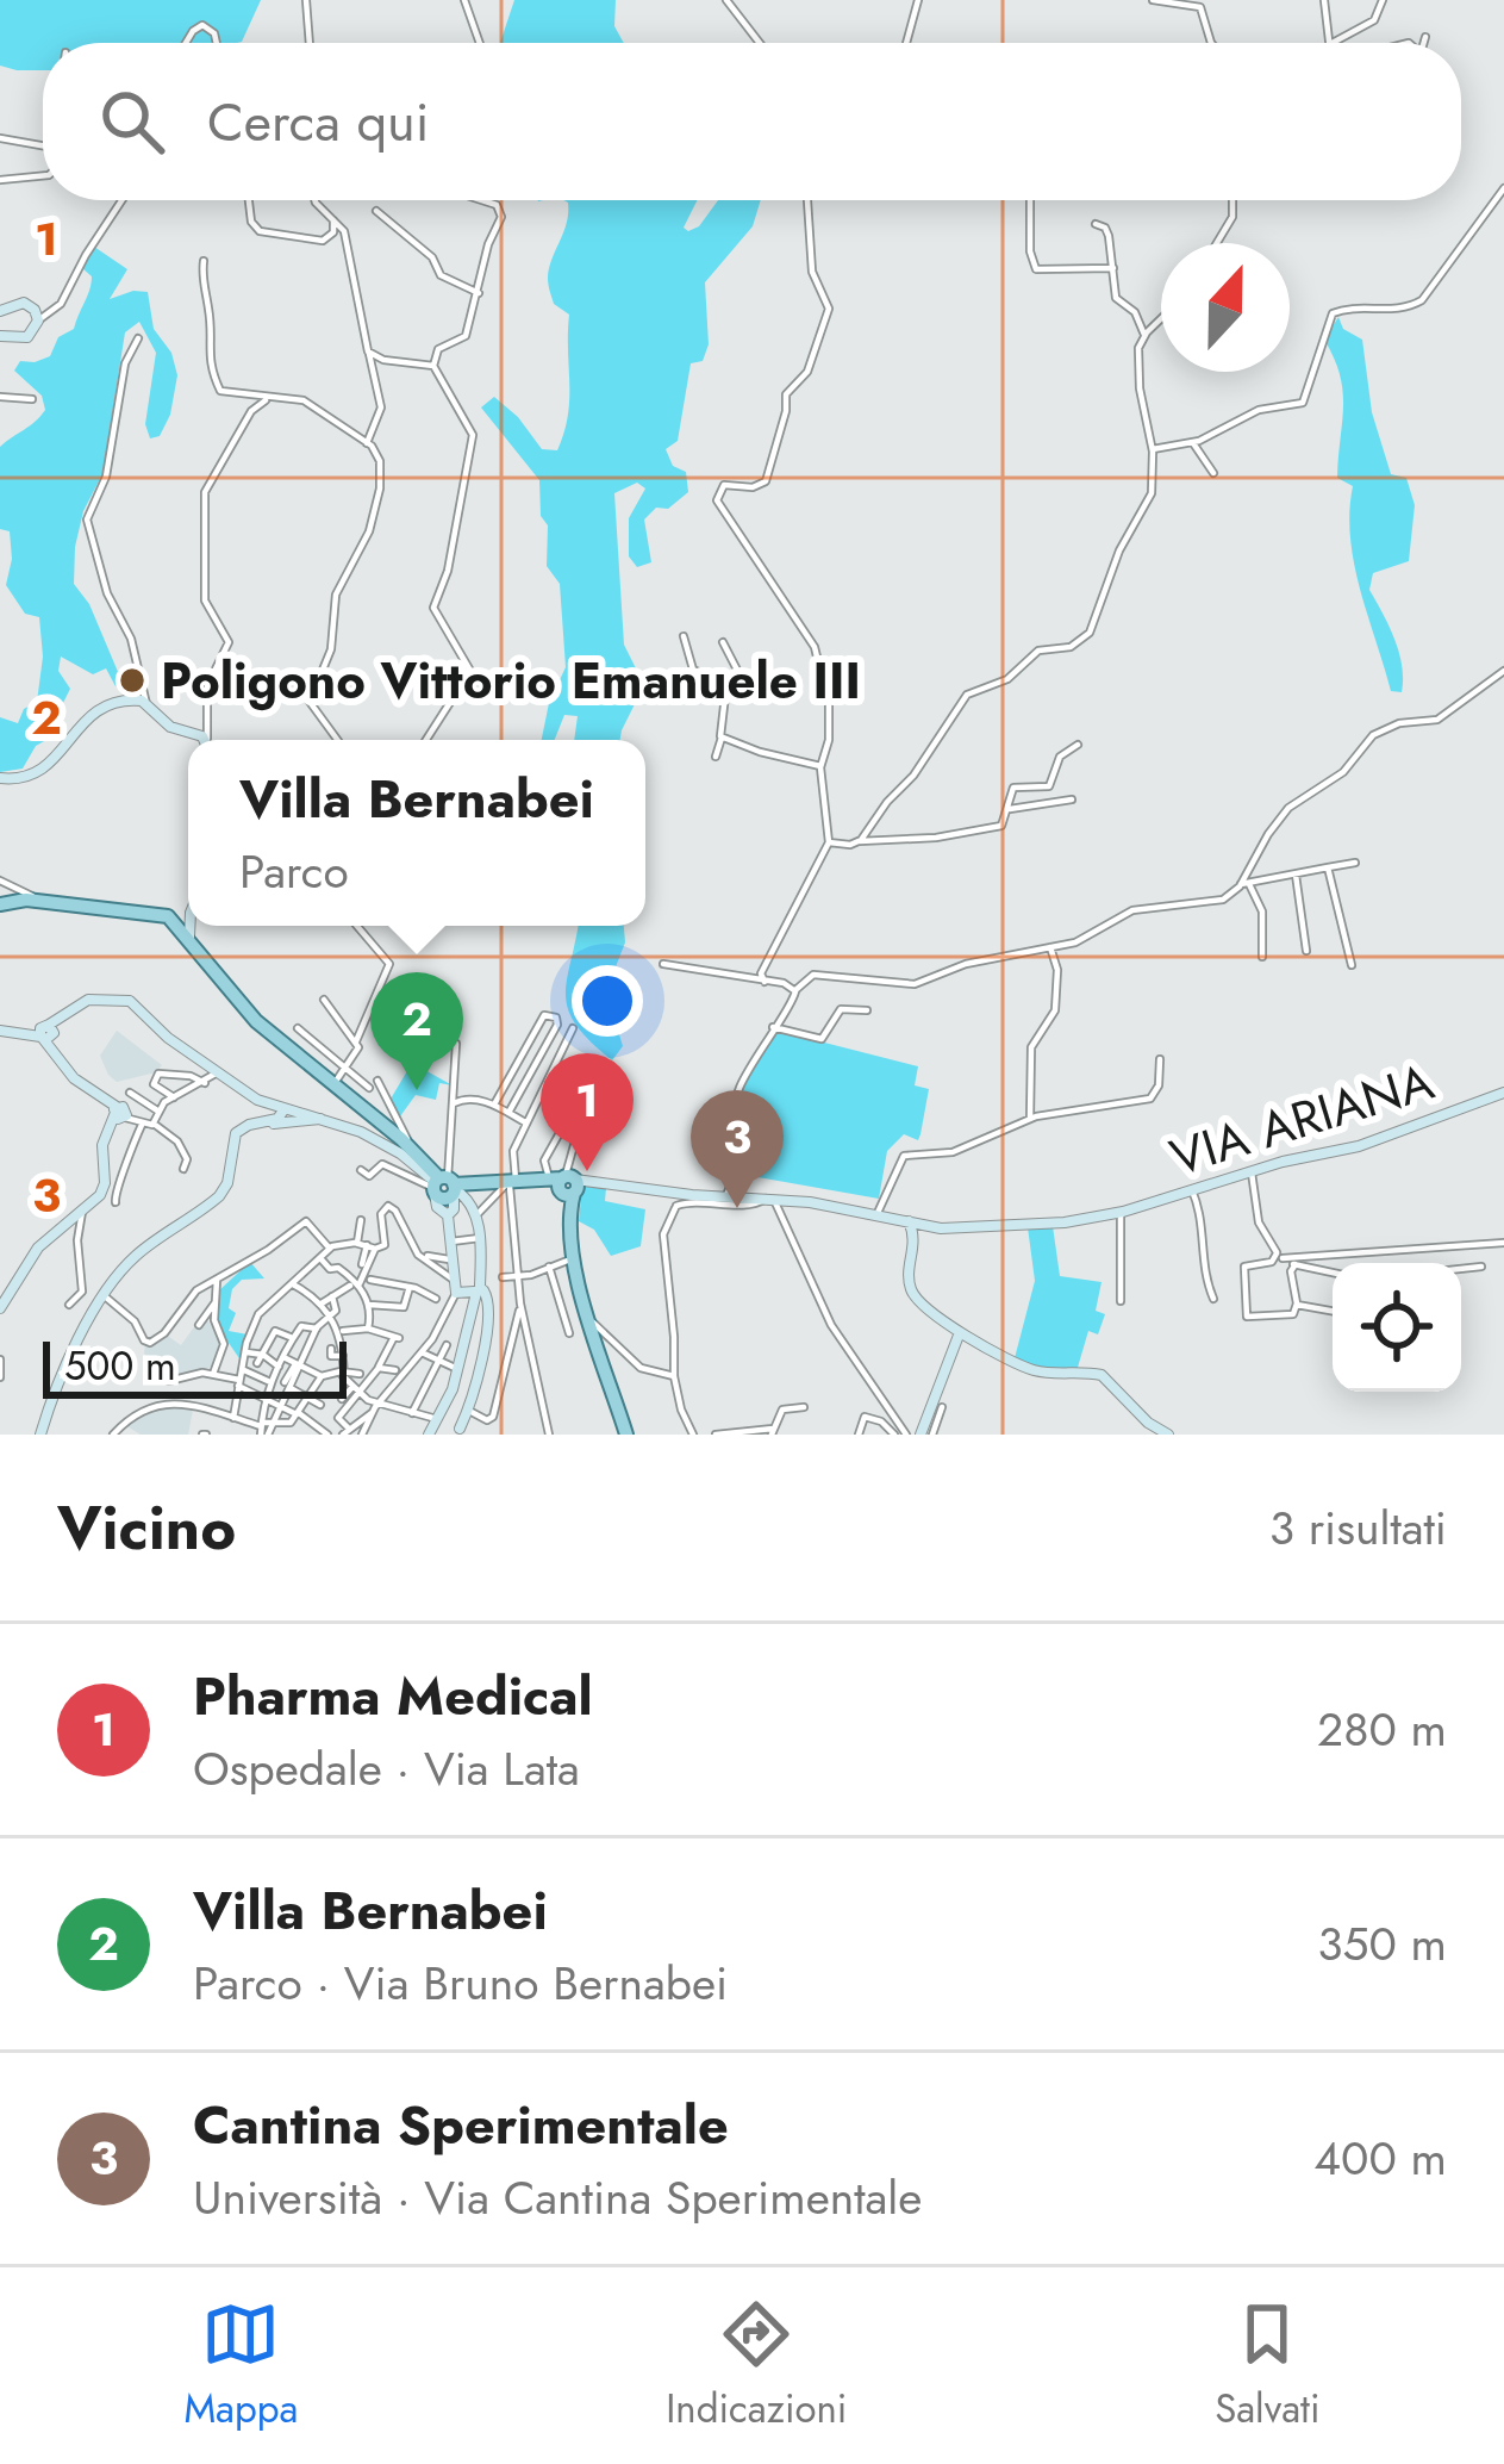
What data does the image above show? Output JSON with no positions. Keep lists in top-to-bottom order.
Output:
{
  "streets": {
    "main road": ["VIA ARIANA"]
  },
  "places": ["Poligono Vittorio Emanuele III"],
  "scale_bar": "500 m",
  "north": "top",
  "page": {
    "search": "Cerca qui",
    "popup": ["Villa Bernabei", "Parco"],
    "pins": ["2", "1", "3"],
    "scale": "500 m",
    "heading": ["Vicino", "3 risultati"],
    "list": [
      {
        "mark": "1",
        "name": "Pharma Medical",
        "note": "Ospedale · Via Lata",
        "value": "280 m"
      },
      {
        "mark": "2",
        "name": "Villa Bernabei",
        "note": "Parco · Via Bruno Bernabei",
        "value": "350 m"
      },
      {
        "mark": "3",
        "name": "Cantina Sperimentale",
        "note": "Università · Via Cantina Sperimentale",
        "value": "400 m"
      }
    ],
    "nav": ["Mappa", "Indicazioni", "Salvati"]
  },
  "grid": {
    "rows": ["1", "2", "3"]
  }
}
